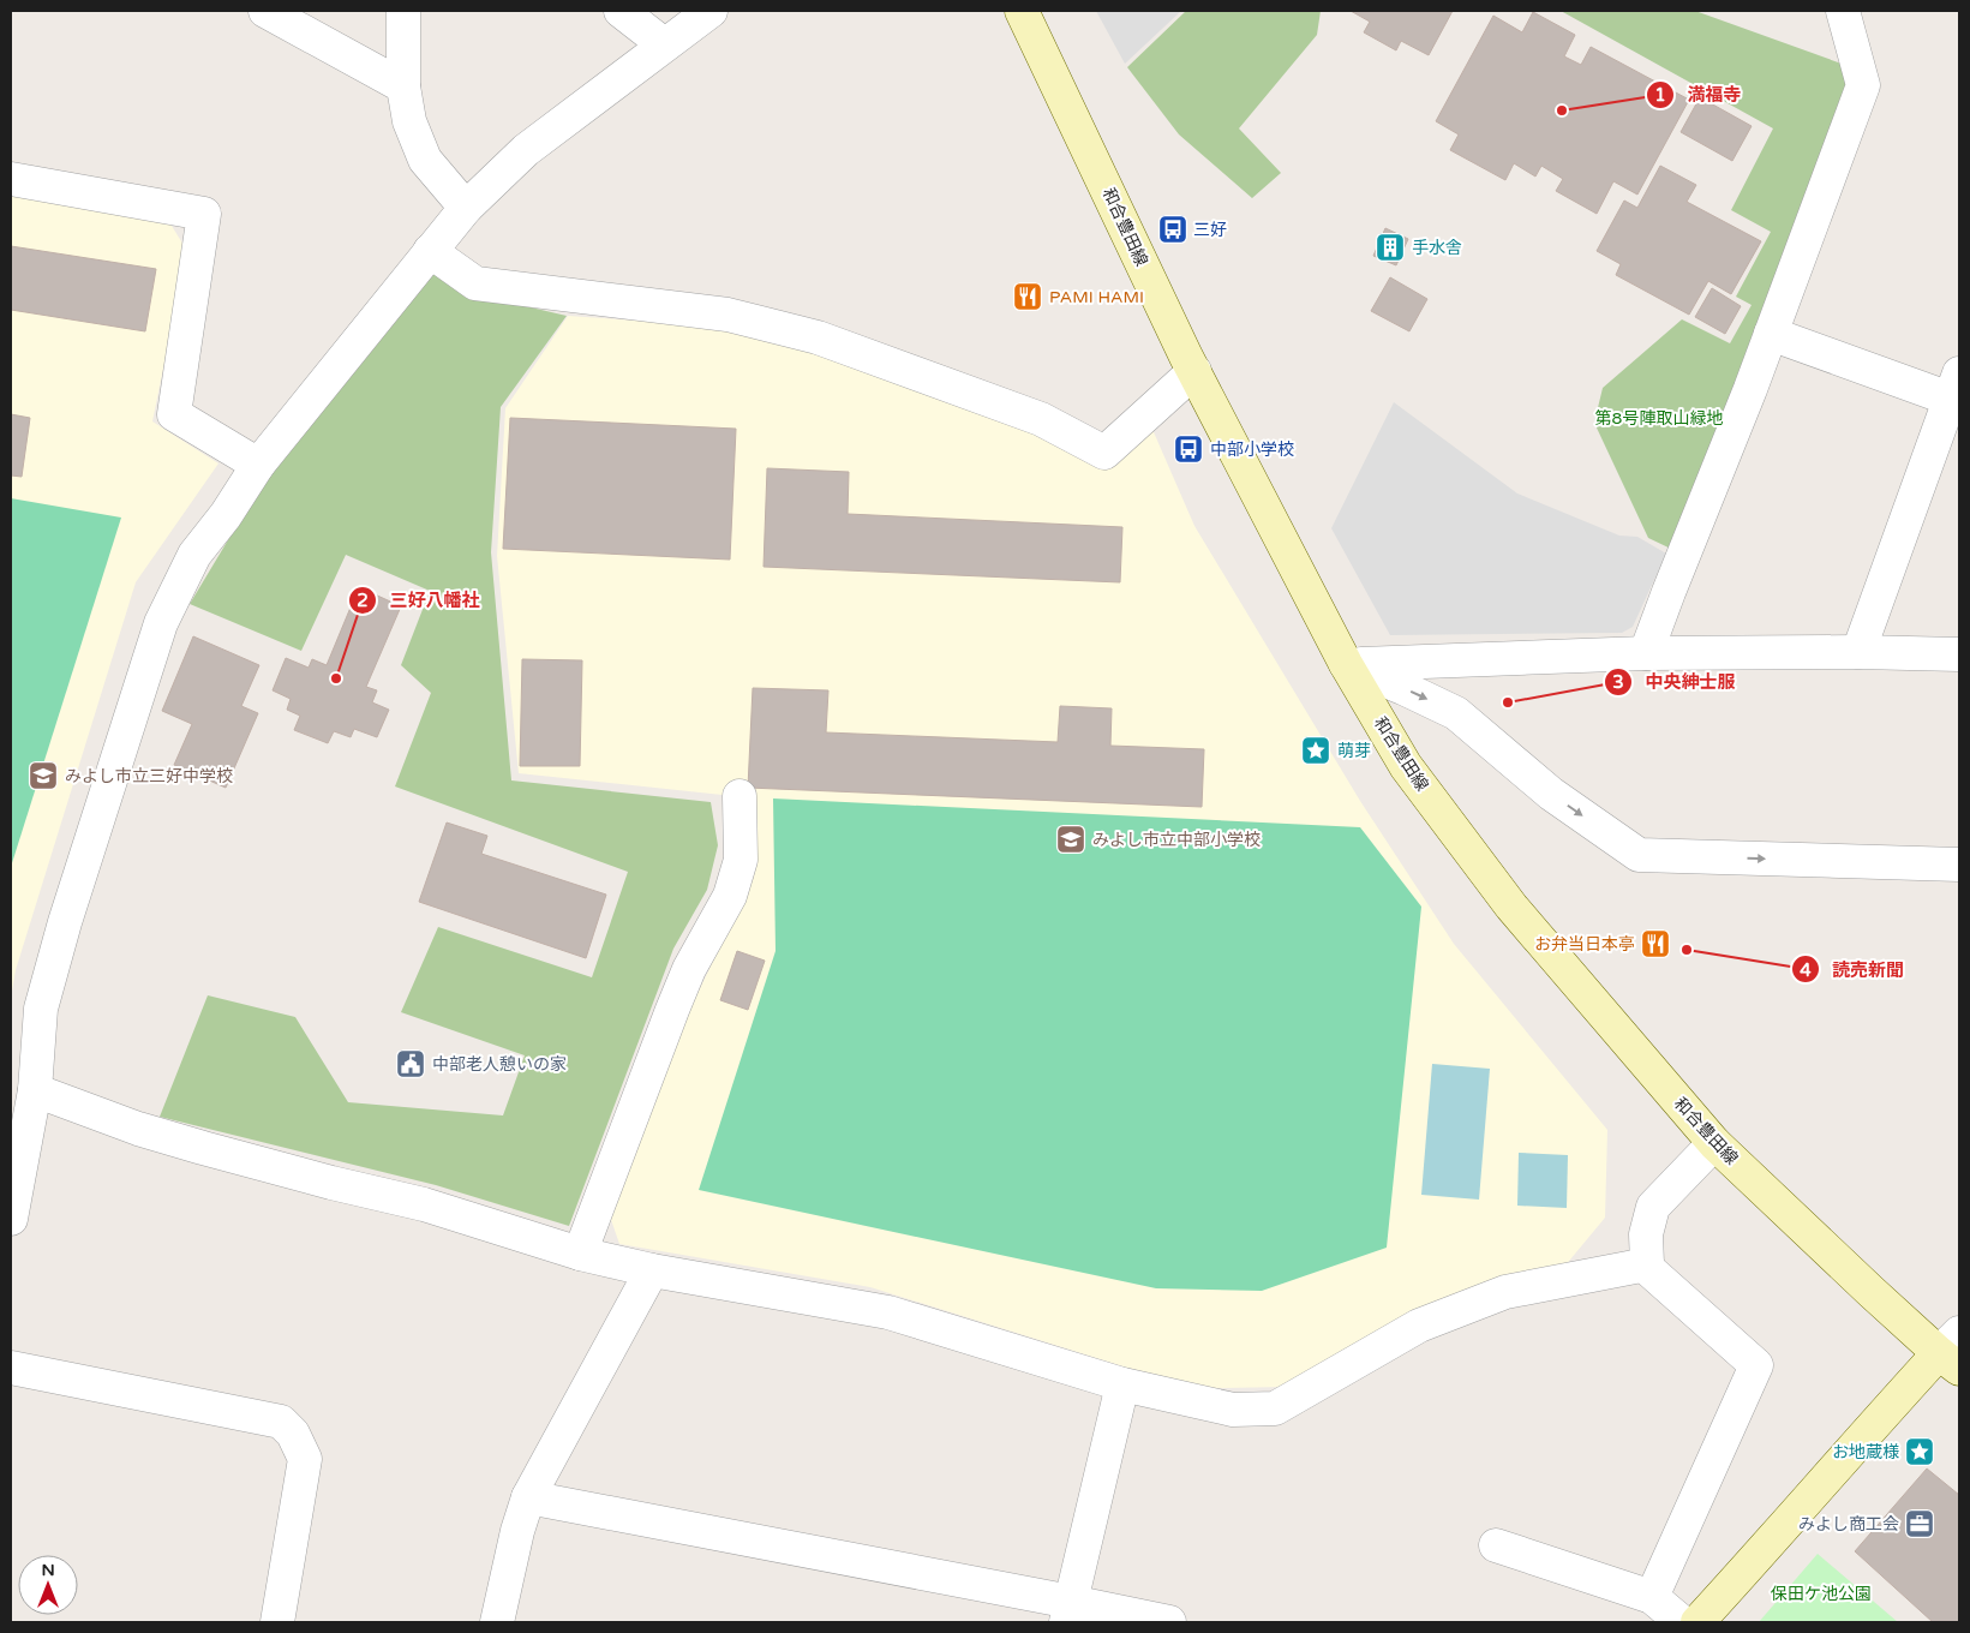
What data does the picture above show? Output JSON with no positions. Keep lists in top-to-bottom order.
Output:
{
  "streets": {
    "main road": ["和合豊田線"]
  },
  "parks": ["第8号陣取山緑地", "保田ケ池公園"],
  "places": {
    "other": [
      "満福寺",
      "三好八幡社",
      "中央紳士服",
      "読売新聞"
    ],
    "bus stop": ["三好", "中部小学校"],
    "building": ["手水舎"],
    "restaurant": ["PAMI HAMI", "お弁当日本亭"],
    "place": ["萌芽", "お地蔵様"],
    "school or university": ["みよし市立三好中学校", "みよし市立中部小学校"],
    "public building": ["中部老人憩いの家"],
    "office": ["みよし商工会"]
  },
  "north": "top"
}
